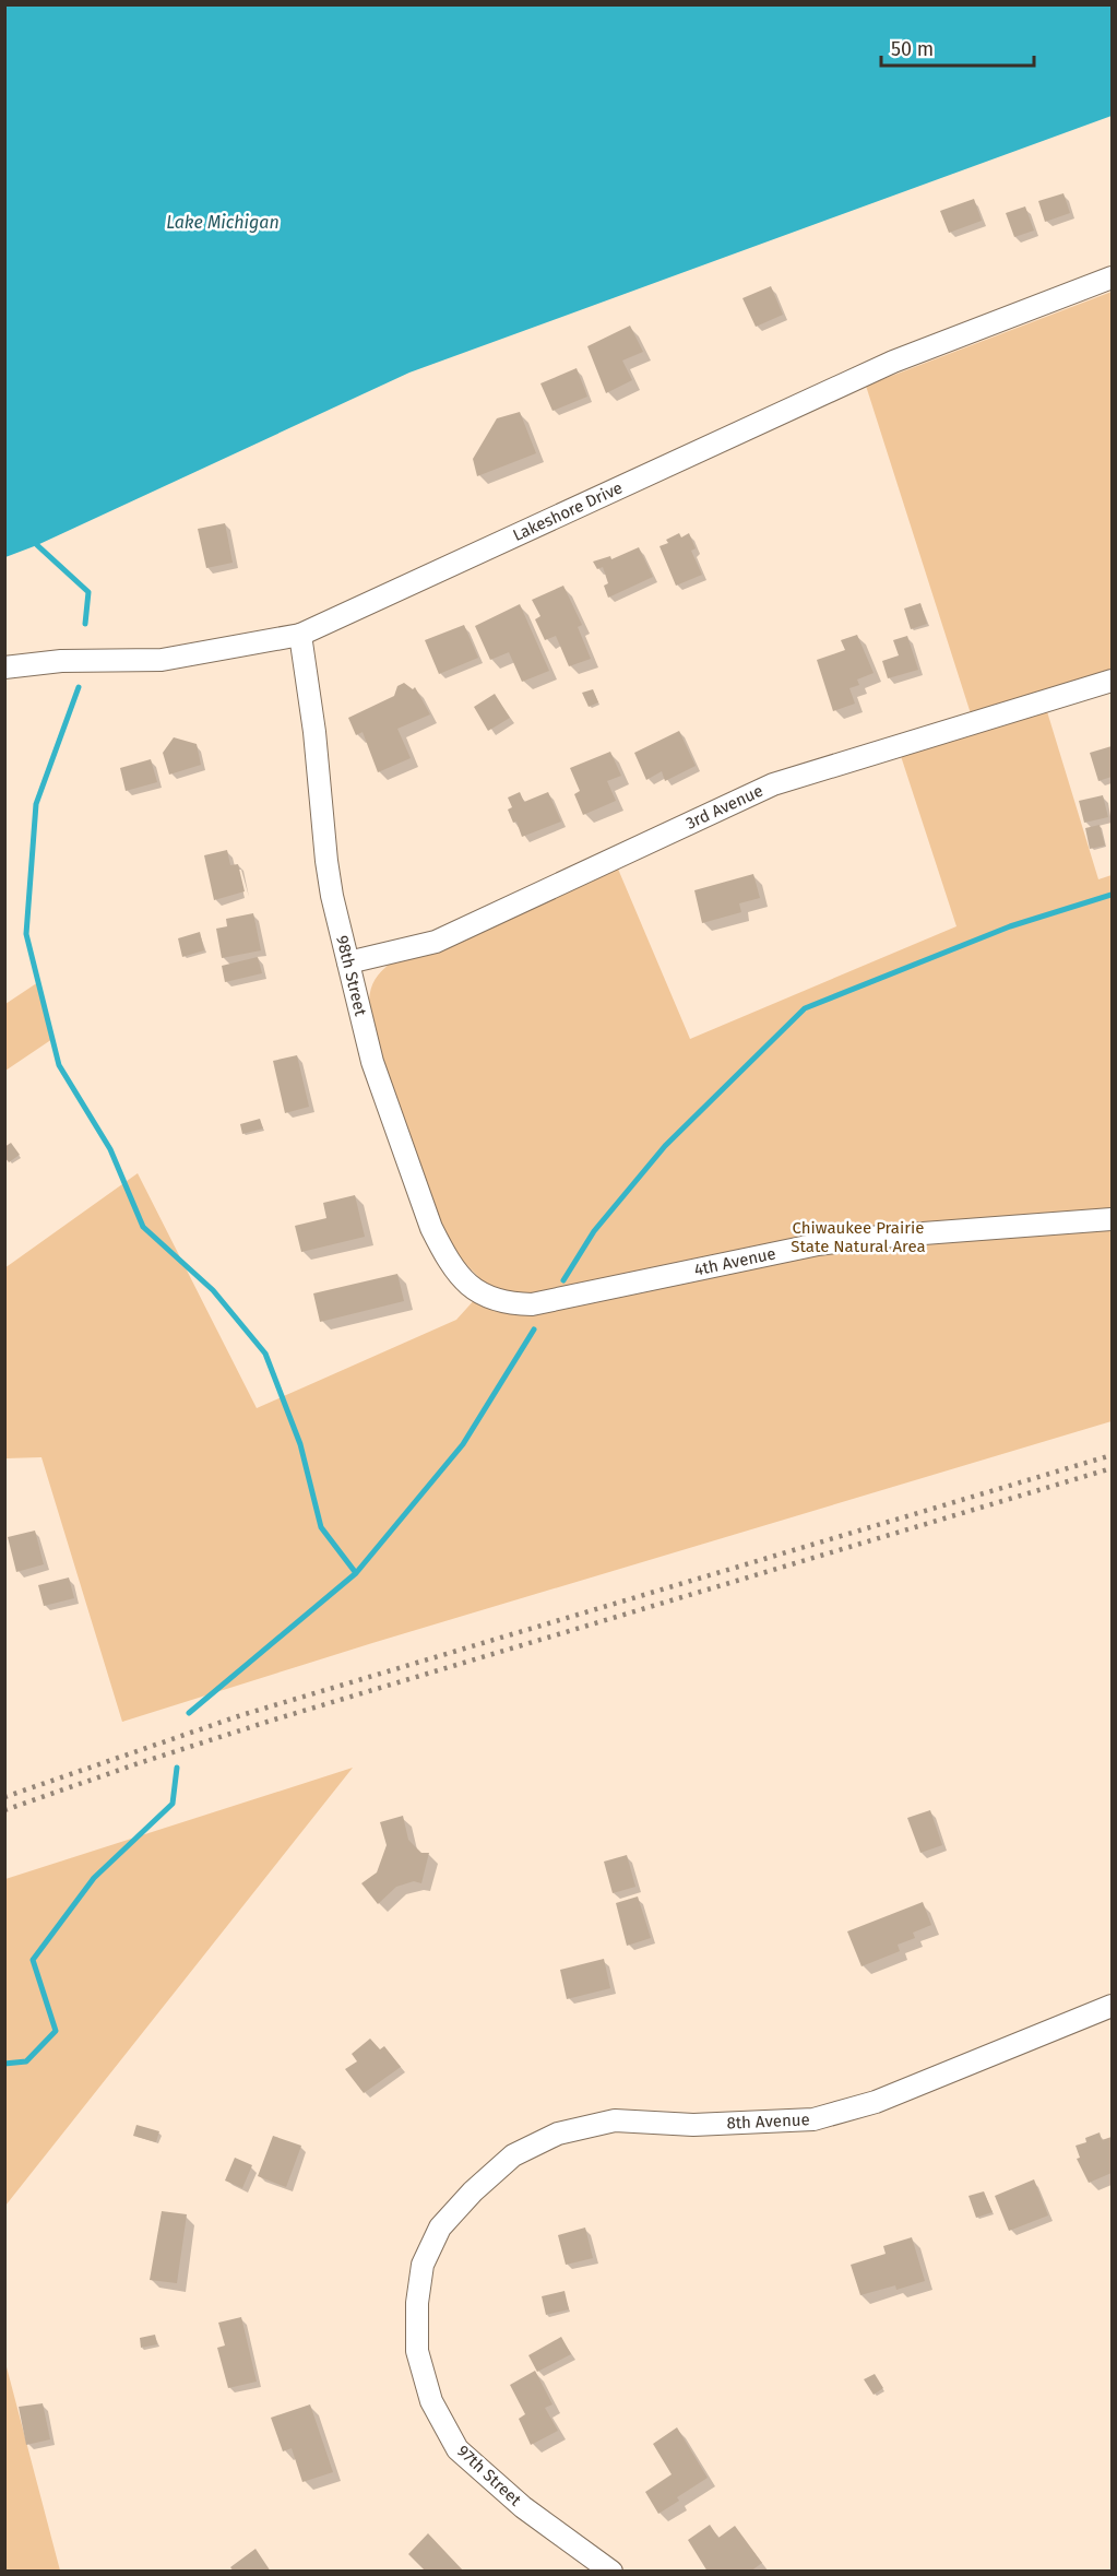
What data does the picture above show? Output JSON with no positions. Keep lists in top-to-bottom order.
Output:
{
  "streets": {
    "street": [
      "Lakeshore Drive",
      "3rd Avenue",
      "98th Street",
      "4th Avenue",
      "8th Avenue",
      "97th Street"
    ]
  },
  "crossings": [
    ["Lakeshore Drive", "98th Street"],
    ["3rd Avenue", "98th Street"],
    ["98th Street", "4th Avenue"],
    ["8th Avenue", "97th Street"]
  ],
  "water": ["Lake Michigan"],
  "parks": ["Chiwaukee Prairie State Natural Area"],
  "scale_bar": "50 m"
}
